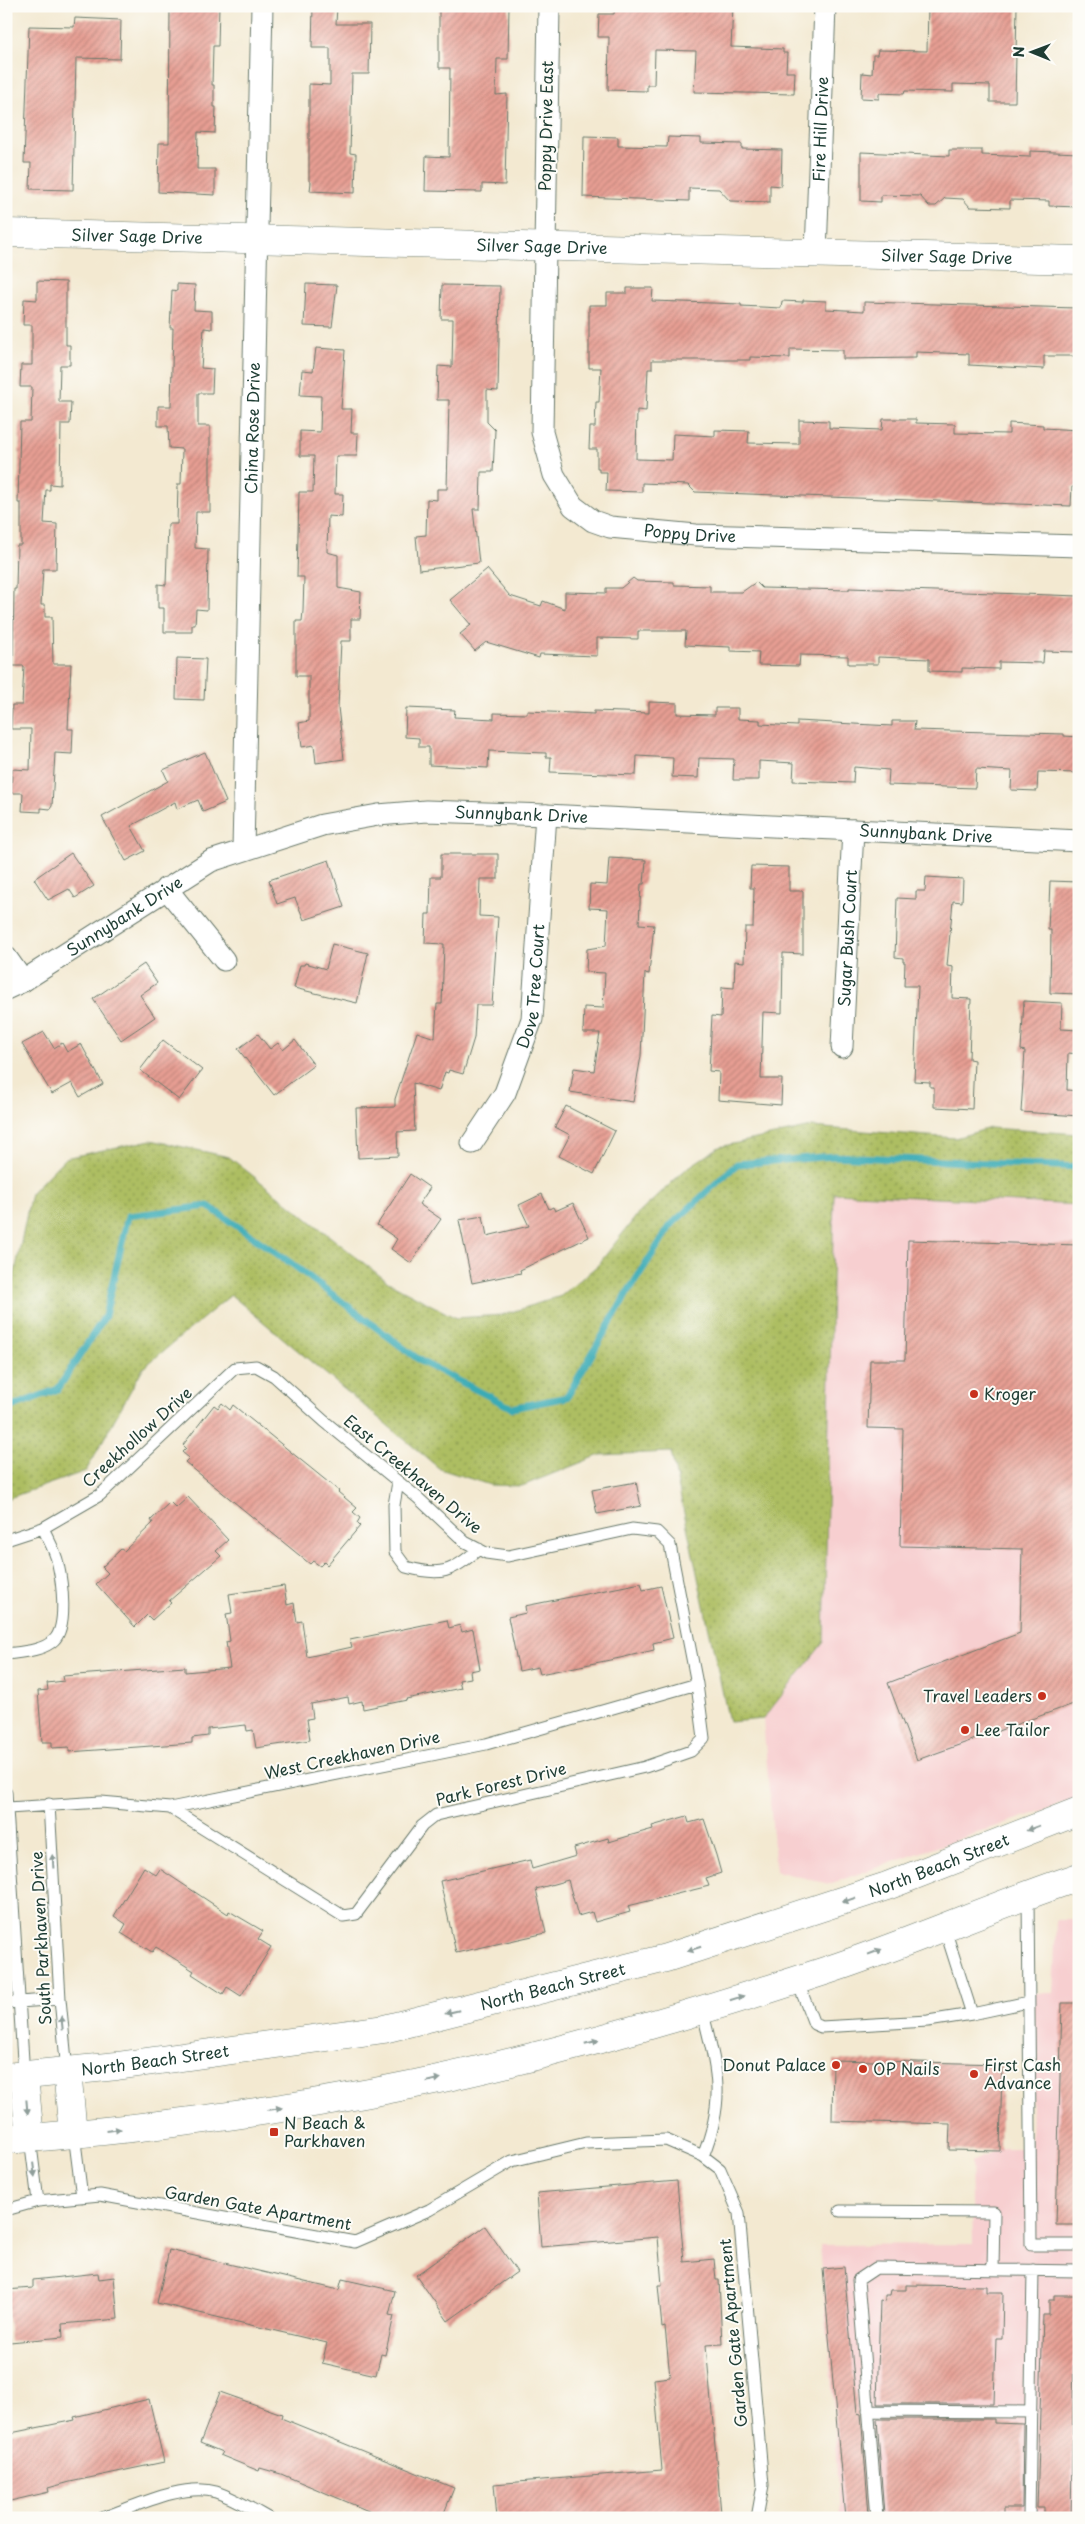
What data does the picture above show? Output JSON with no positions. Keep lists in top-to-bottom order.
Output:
{
  "streets": {
    "main road": ["Silver Sage Drive", "North Beach Street"],
    "street": [
      "Poppy Drive East",
      "Fire Hill Drive",
      "China Rose Drive",
      "Poppy Drive",
      "Sunnybank Drive",
      "Sugar Bush Court",
      "Dove Tree Court"
    ],
    "lane": [
      "Creekhollow Drive",
      "East Creekhaven Drive",
      "West Creekhaven Drive",
      "Park Forest Drive",
      "South Parkhaven Drive",
      "Garden Gate Apartment"
    ]
  },
  "crossings": [
    ["Poppy Drive East", "Silver Sage Drive"],
    ["Poppy Drive East", "Poppy Drive"],
    ["Fire Hill Drive", "Silver Sage Drive"],
    ["Silver Sage Drive", "China Rose Drive"],
    ["Silver Sage Drive", "Poppy Drive"],
    ["China Rose Drive", "Sunnybank Drive"],
    ["Sunnybank Drive", "Sugar Bush Court"],
    ["Sunnybank Drive", "Dove Tree Court"],
    ["Creekhollow Drive", "East Creekhaven Drive"],
    ["East Creekhaven Drive", "West Creekhaven Drive"],
    ["East Creekhaven Drive", "Park Forest Drive"],
    ["West Creekhaven Drive", "Park Forest Drive"],
    ["West Creekhaven Drive", "South Parkhaven Drive"],
    ["North Beach Street", "South Parkhaven Drive"]
  ],
  "places": {
    "other": [
      "Kroger",
      "Travel Leaders",
      "Lee Tailor",
      "Donut Palace",
      "OP Nails",
      "First Cash Advance"
    ],
    "transit": ["N Beach & Parkhaven"]
  },
  "north": "left"
}
